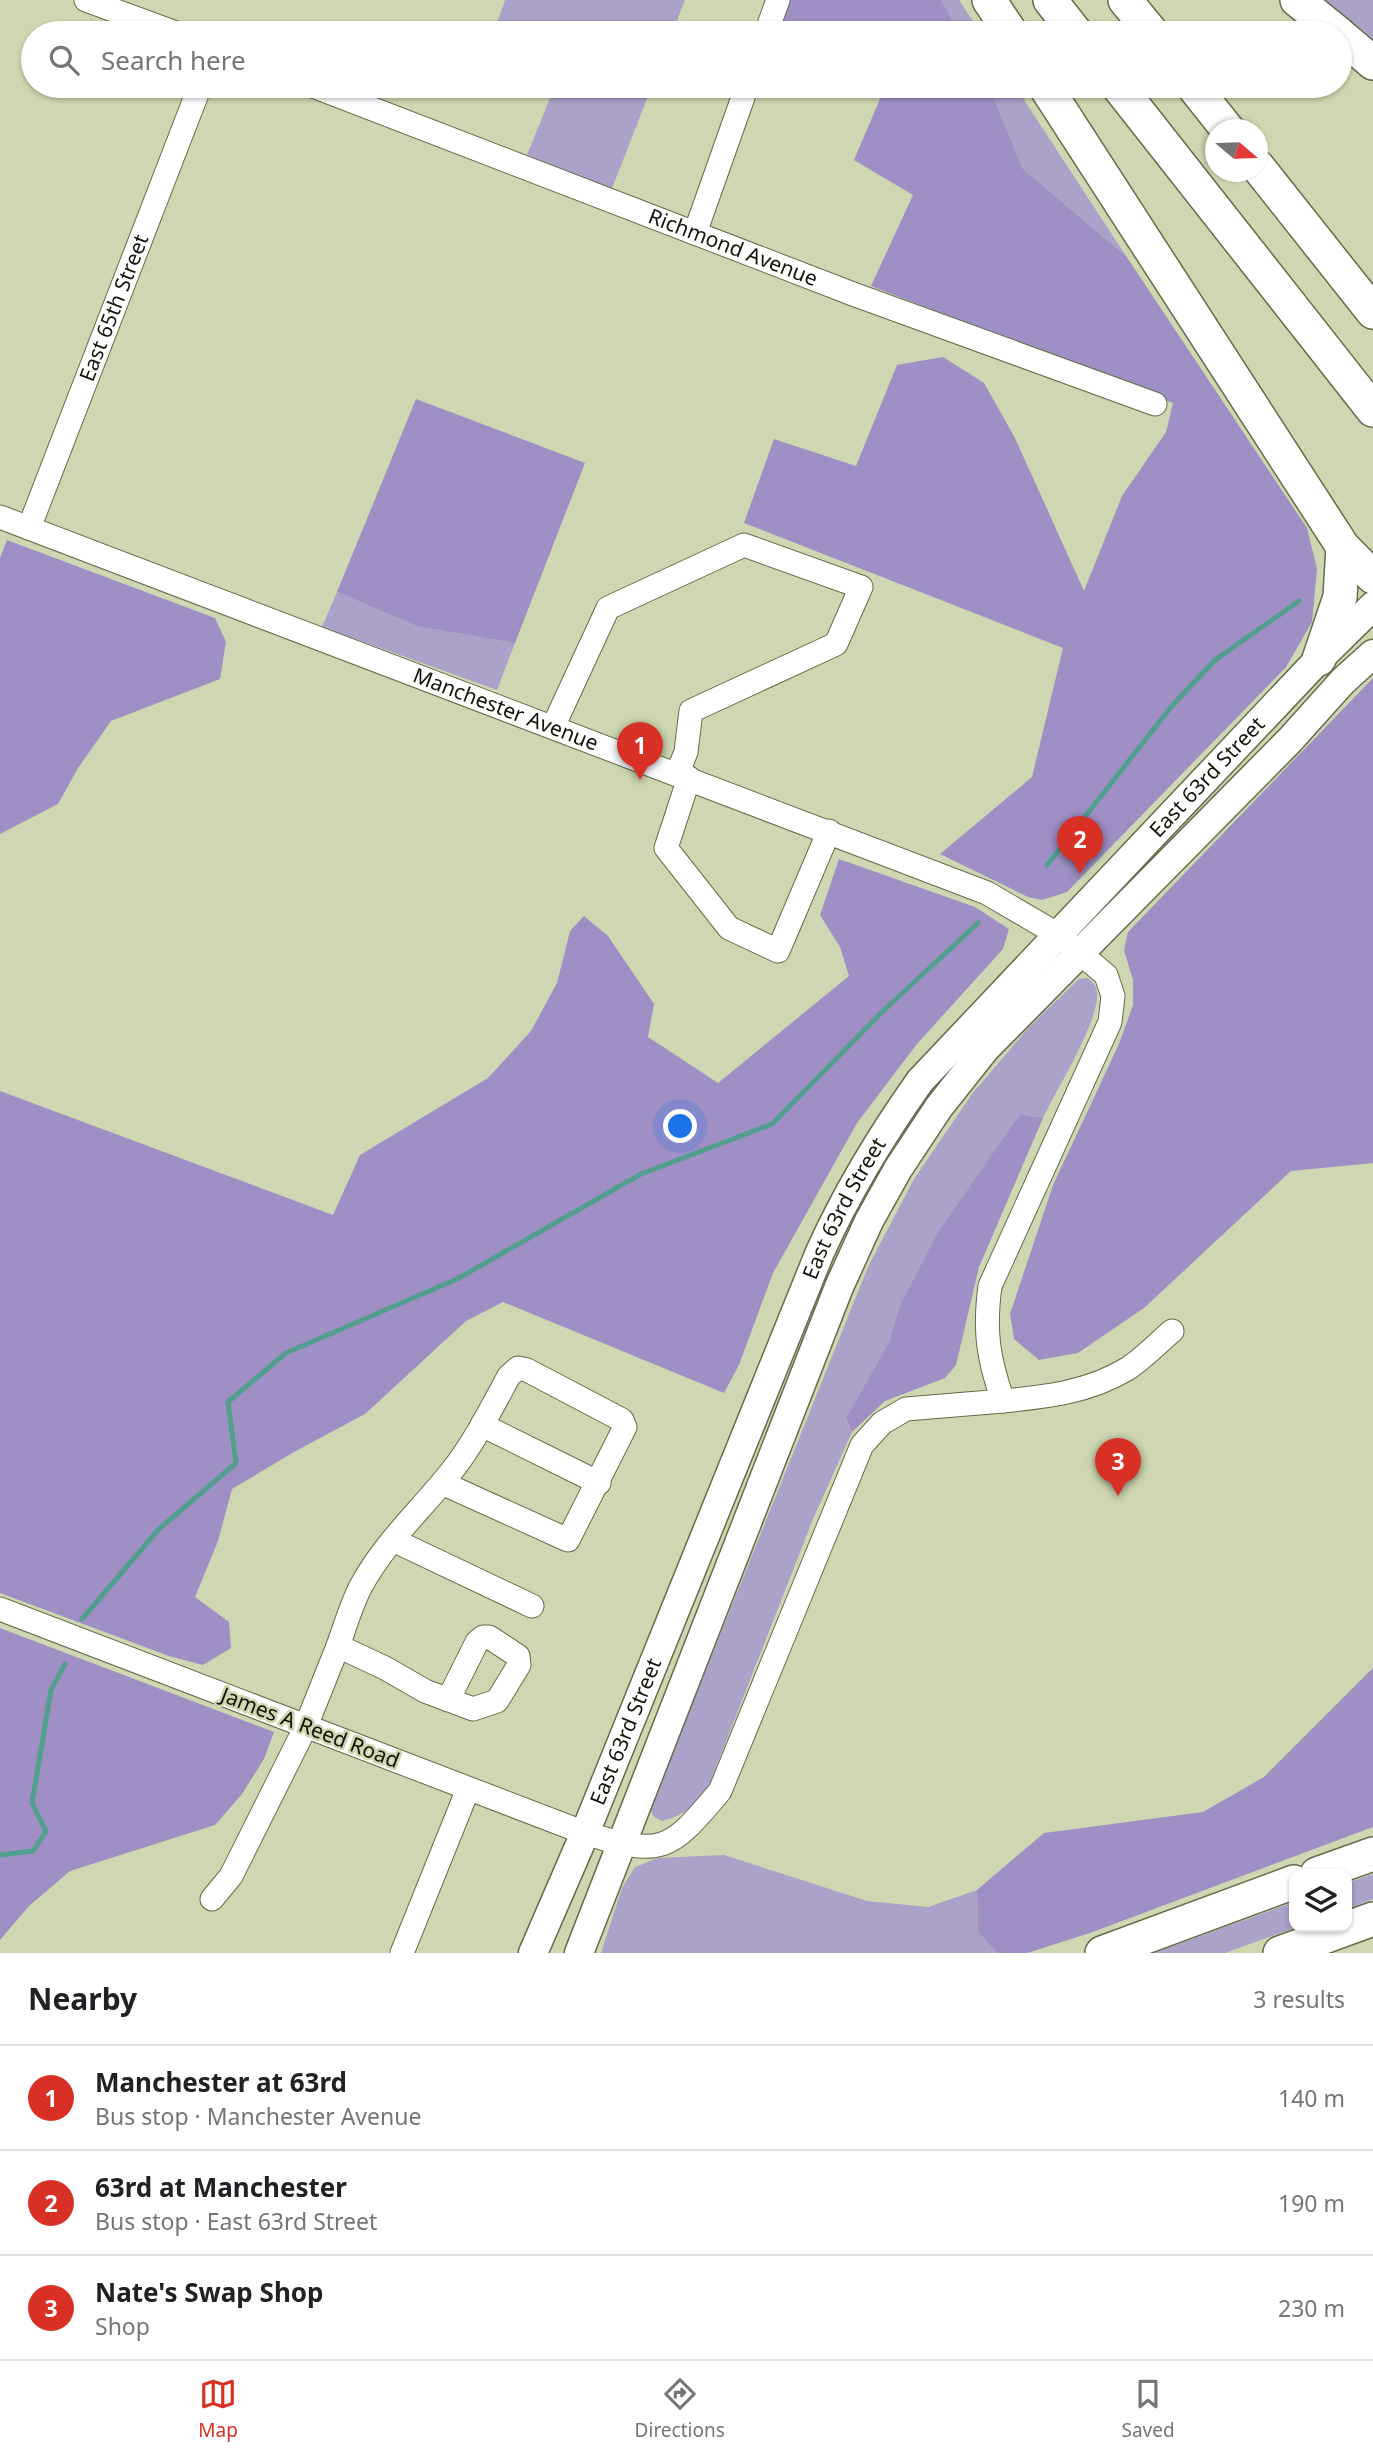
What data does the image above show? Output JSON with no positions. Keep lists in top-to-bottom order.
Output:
{
  "streets": {
    "main road": ["East 63rd Street"],
    "street": [
      "Richmond Avenue",
      "East 65th Street",
      "Manchester Avenue",
      "James A Reed Road"
    ]
  },
  "crossings": [
    ["East 65th Street", "Manchester Avenue"],
    ["Manchester Avenue", "East 63rd Street"],
    ["Manchester Avenue", "James A Reed Road"],
    ["East 63rd Street", "James A Reed Road"]
  ],
  "north": "right",
  "page": {
    "search": "Search here",
    "pins": ["1", "2", "3"],
    "heading": ["Nearby", "3 results"],
    "list": [
      {
        "mark": "1",
        "name": "Manchester at 63rd",
        "note": "Bus stop · Manchester Avenue",
        "value": "140 m"
      },
      {
        "mark": "2",
        "name": "63rd at Manchester",
        "note": "Bus stop · East 63rd Street",
        "value": "190 m"
      },
      {
        "mark": "3",
        "name": "Nate's Swap Shop",
        "note": "Shop",
        "value": "230 m"
      }
    ],
    "nav": ["Map", "Directions", "Saved"]
  }
}
